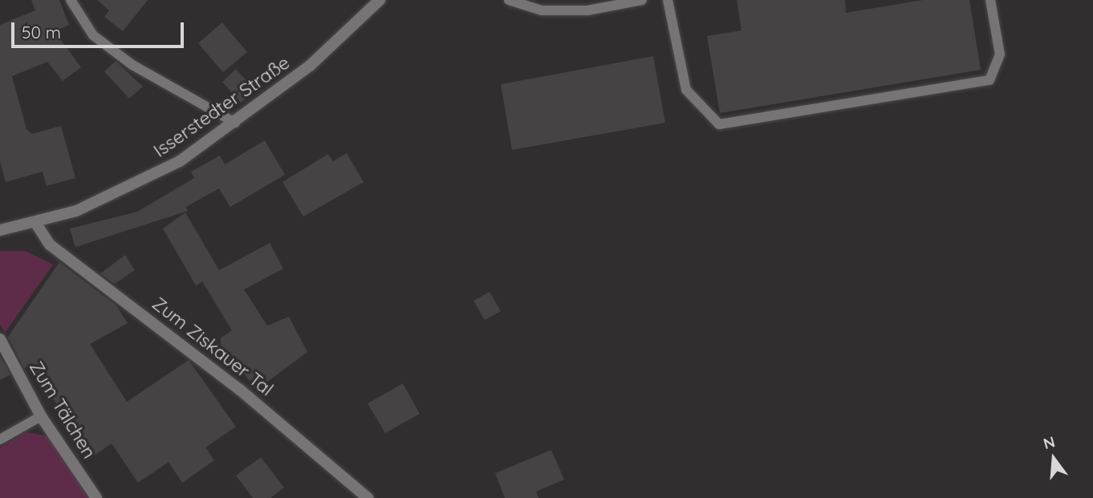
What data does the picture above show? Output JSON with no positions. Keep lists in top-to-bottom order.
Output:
{
  "streets": {
    "street": ["Isserstedter Straße", "Zum Ziskauer Tal", "Zum Tälchen"]
  },
  "crossings": [
    ["Isserstedter Straße", "Zum Ziskauer Tal"]
  ],
  "scale_bar": "50 m",
  "north": "top"
}
